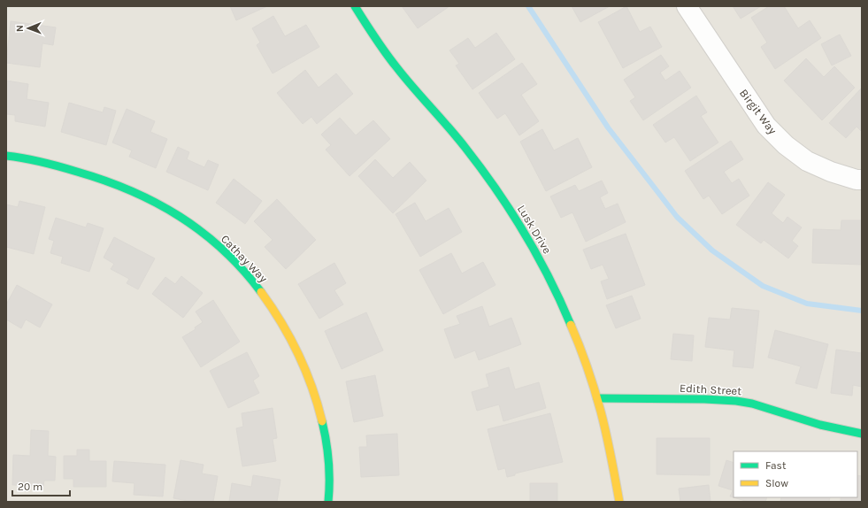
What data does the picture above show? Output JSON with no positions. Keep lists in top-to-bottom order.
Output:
{
  "streets": {
    "street": [
      "Birgit Way",
      "Lusk Drive",
      "Cathay Way",
      "Edith Street"
    ]
  },
  "crossings": [
    ["Lusk Drive", "Edith Street"]
  ],
  "legend": ["Fast", "Slow"],
  "scale_bar": "20 m",
  "north": "left"
}
